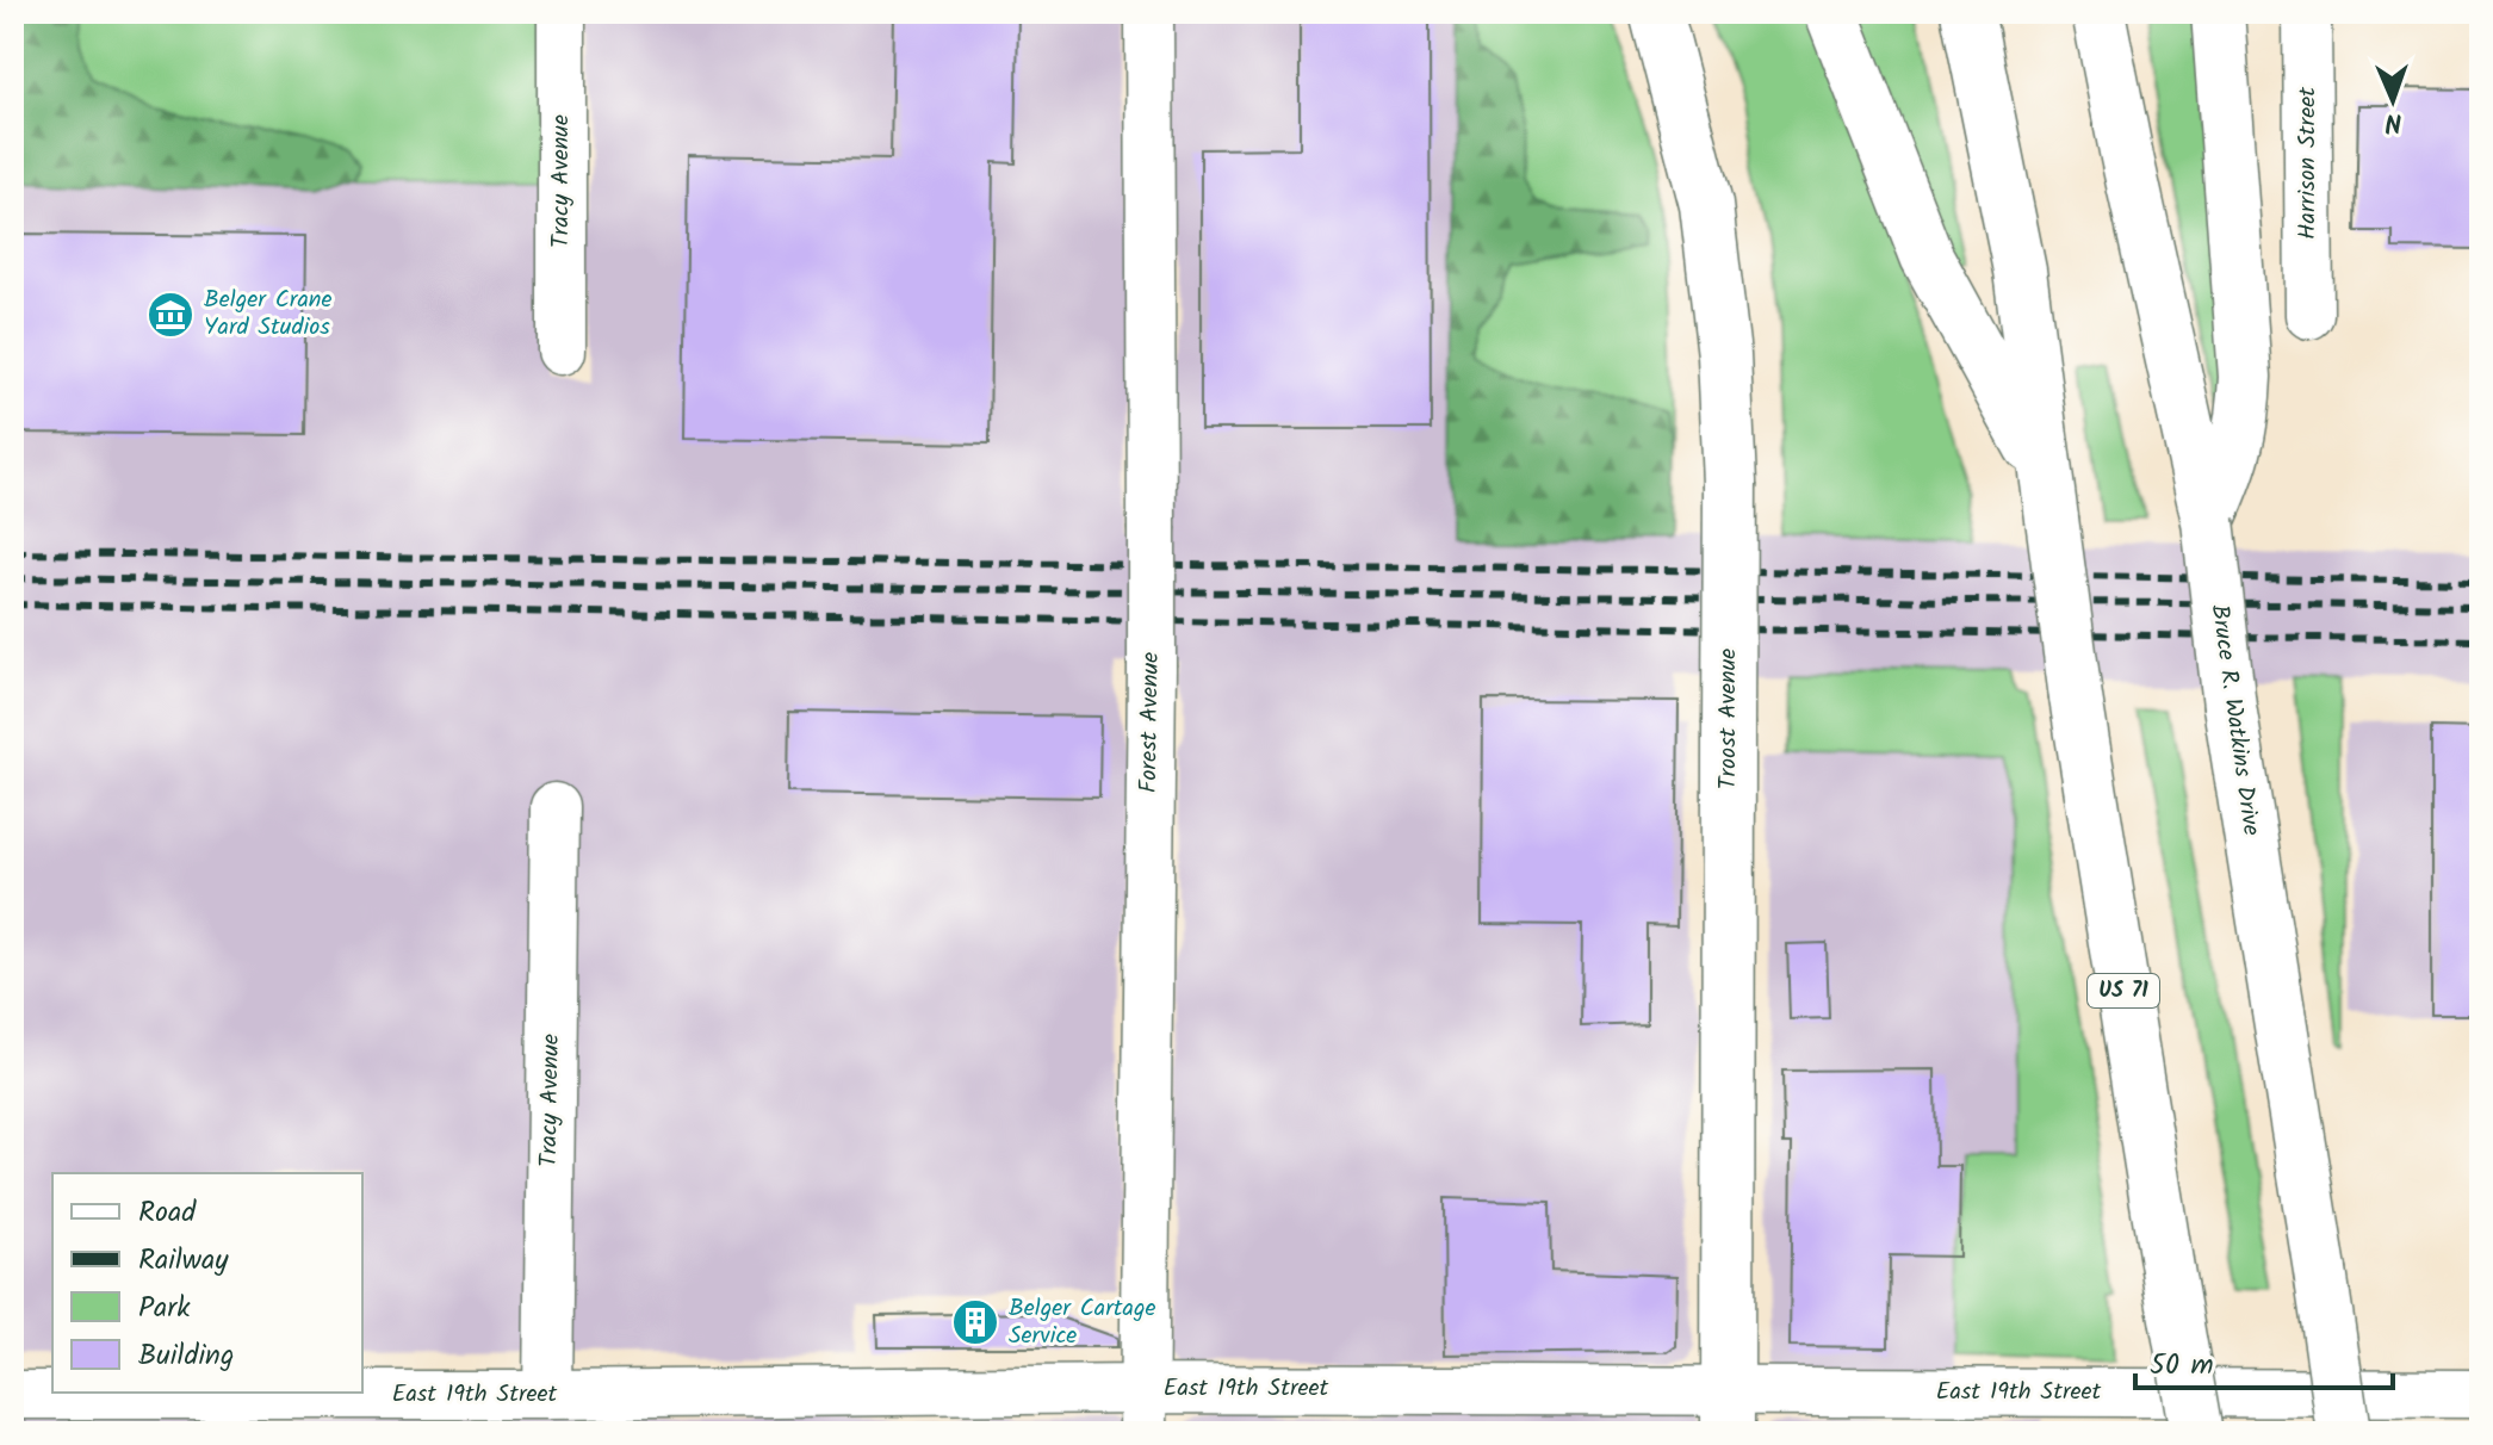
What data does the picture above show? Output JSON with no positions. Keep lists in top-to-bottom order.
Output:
{
  "streets": {
    "main road": ["Troost Avenue", "Bruce R. Watkins Drive", "US 71"],
    "street": [
      "Harrison Street",
      "Tracy Avenue",
      "Forest Avenue",
      "East 19th Street"
    ]
  },
  "crossings": [
    ["Tracy Avenue", "East 19th Street"],
    ["Troost Avenue", "East 19th Street"],
    ["Forest Avenue", "East 19th Street"]
  ],
  "places": {
    "museum": ["Belger Crane Yard Studios"],
    "building": ["Belger Cartage Service"]
  },
  "legend": [
    "Road",
    "Railway",
    "Park",
    "Building"
  ],
  "scale_bar": "50 m",
  "north": "bottom"
}
